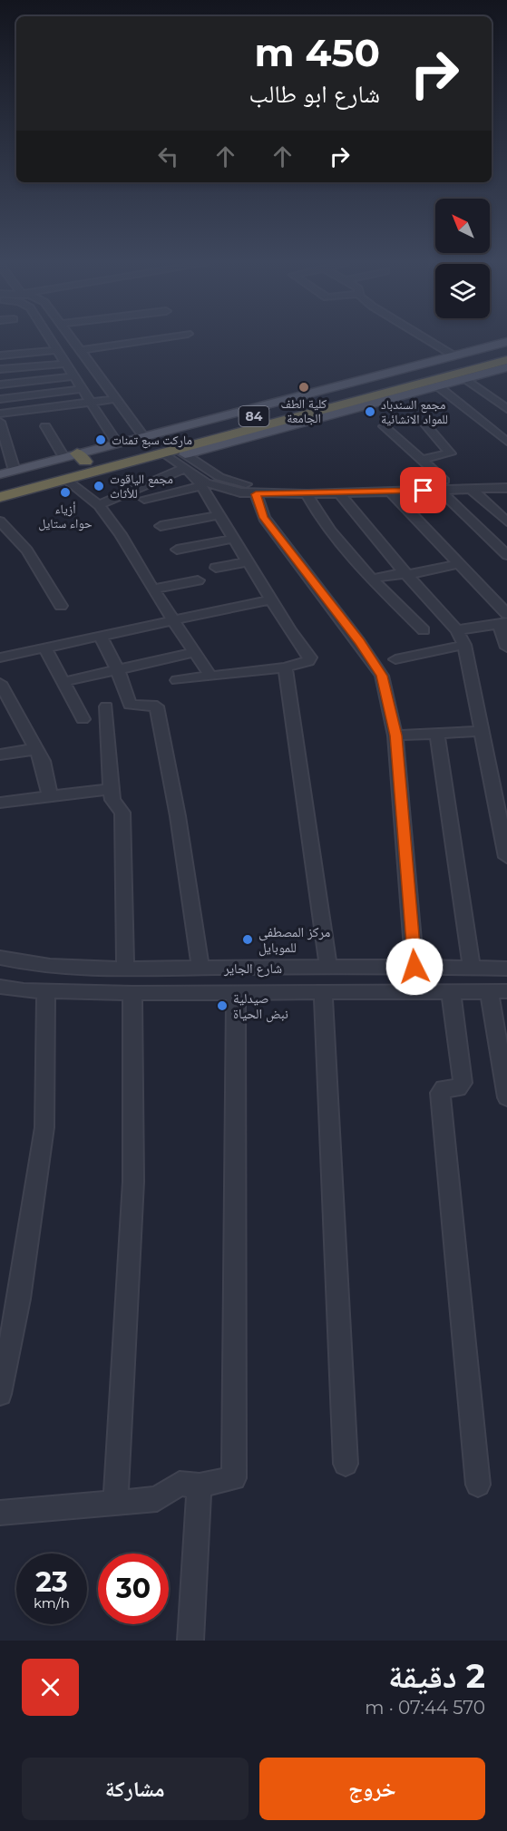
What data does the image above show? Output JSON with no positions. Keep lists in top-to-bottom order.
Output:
{
  "streets": {
    "highway": ["84"],
    "street": ["شارع الجاير"]
  },
  "places": [
    "كلية الطف الجامعة",
    "مجمع السندباد للمواد الانشائية",
    "ماركت سبع تمنات",
    "مجمع الياقوت للأثاث",
    "أزياء حواء ستايل",
    "مركز المصطفى للموبايل",
    "صيدلية نبض الحياة"
  ],
  "north": "top left",
  "page": {
    "turn": ["450 m", "شارع ابو طالب"],
    "speed": "23 km/h",
    "limit": "30",
    "heading": ["2 دقيقة", "570 m · 07:44"],
    "buttons": ["خروج", "مشاركة"]
  }
}
